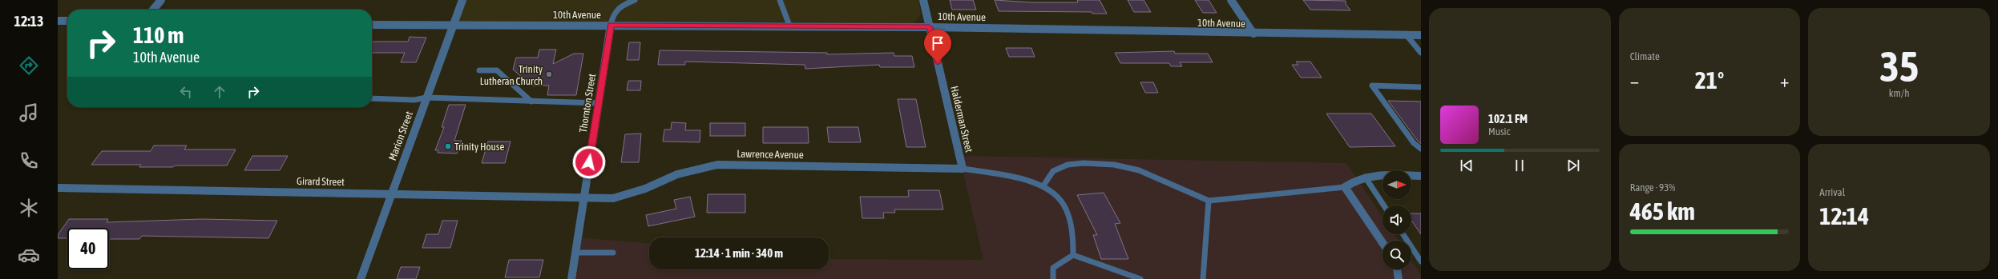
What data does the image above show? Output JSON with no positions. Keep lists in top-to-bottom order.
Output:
{
  "streets": {
    "street": [
      "10th Avenue",
      "Thornton Street",
      "Halderman Street",
      "Marion Street",
      "Lawrence Avenue",
      "Girard Street"
    ]
  },
  "crossings": [
    ["10th Avenue", "Thornton Street"],
    ["10th Avenue", "Halderman Street"],
    ["10th Avenue", "Marion Street"],
    ["Thornton Street", "Lawrence Avenue"],
    ["Thornton Street", "Girard Street"],
    ["Halderman Street", "Lawrence Avenue"],
    ["Marion Street", "Girard Street"],
    ["Lawrence Avenue", "Girard Street"]
  ],
  "places": ["Trinity Lutheran Church", "Trinity House"],
  "north": "right",
  "page": {
    "tabs": "12:13",
    "tile": [
      "Climate",
      ["35", "km/h"],
      ["Range · 93%", "465 km"],
      ["Arrival", "12:14"]
    ],
    "turn": ["110 m", "10th Avenue"],
    "heat": ["−", "21°", "+"],
    "song": ["102.1 FM", "Music"],
    "limit": "40",
    "trip": "12:14 · 1 min · 340 m"
  }
}
